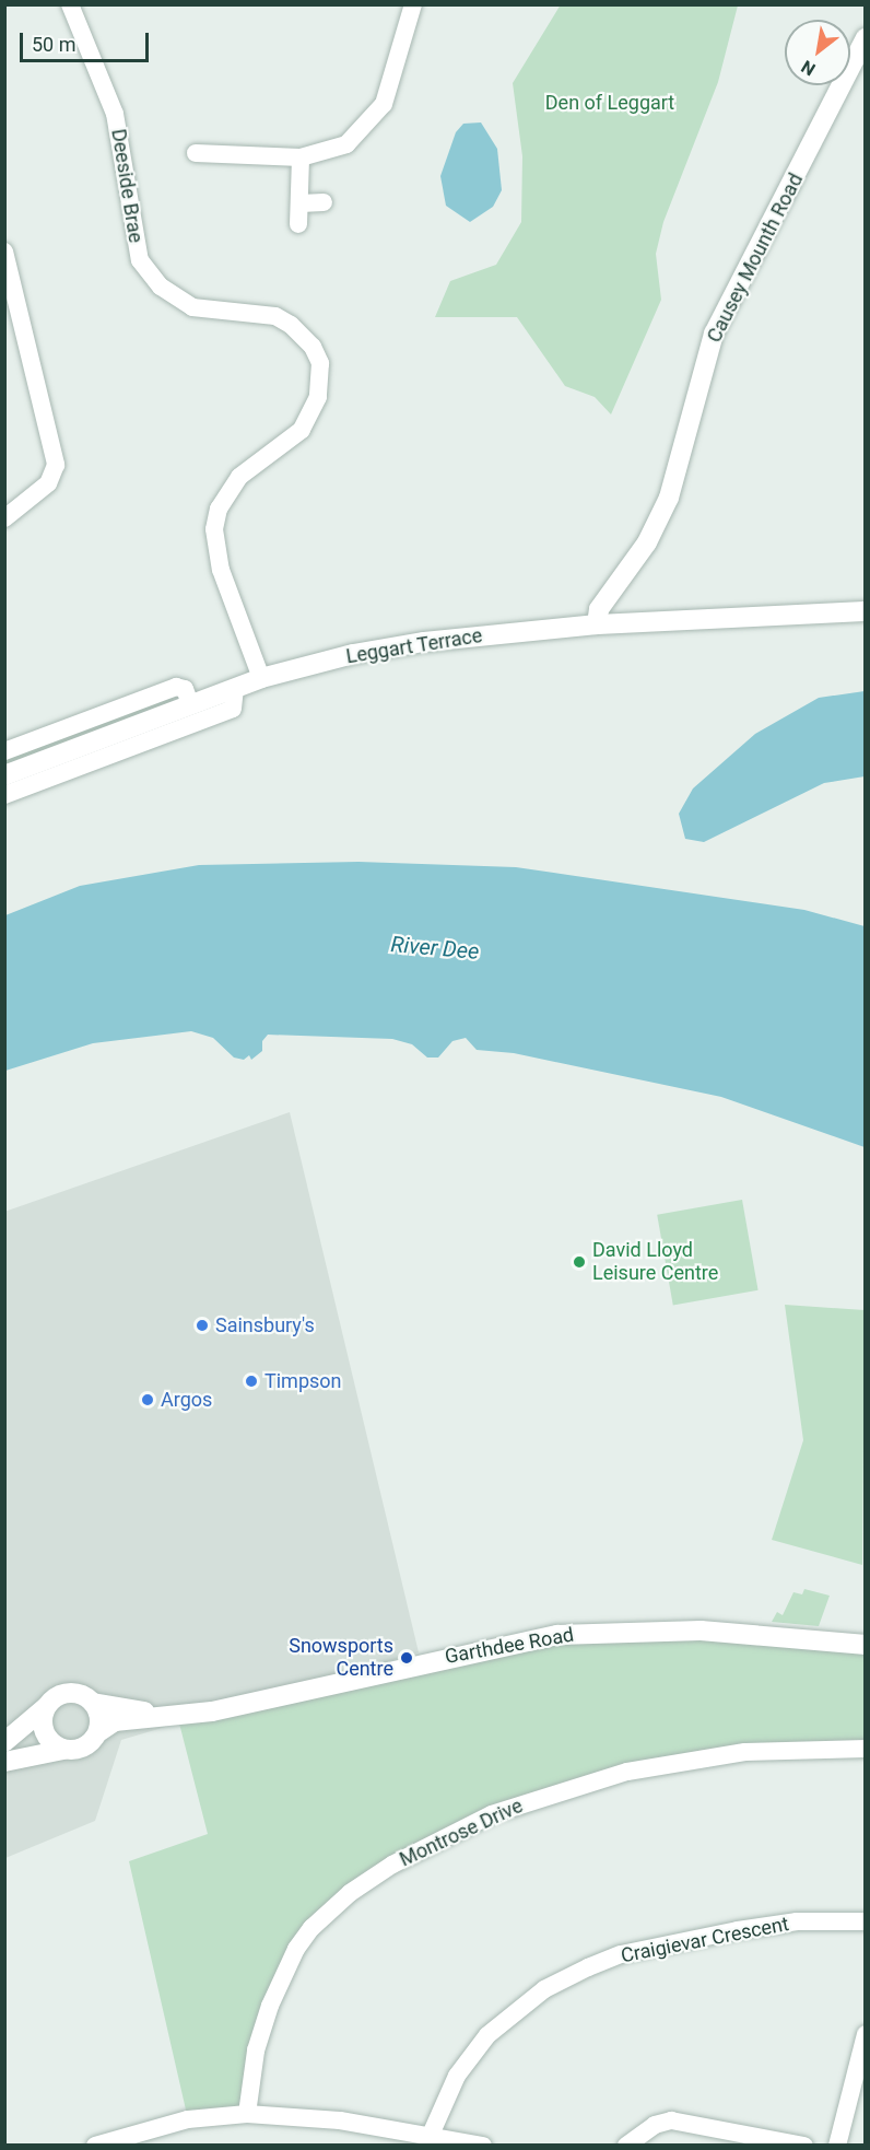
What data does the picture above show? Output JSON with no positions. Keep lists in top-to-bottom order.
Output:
{
  "streets": {
    "street": [
      "Deeside Brae",
      "Causey Mounth Road",
      "Leggart Terrace",
      "Garthdee Road",
      "Montrose Drive",
      "Craigievar Crescent"
    ]
  },
  "crossings": [
    ["Deeside Brae", "Leggart Terrace"],
    ["Causey Mounth Road", "Leggart Terrace"]
  ],
  "water": ["River Dee"],
  "parks": ["Den of Leggart"],
  "places": [
    "David Lloyd Leisure Centre",
    "Sainsbury's",
    "Timpson",
    "Argos",
    "Snowsports Centre"
  ],
  "scale_bar": "50 m",
  "north": "bottom left"
}
